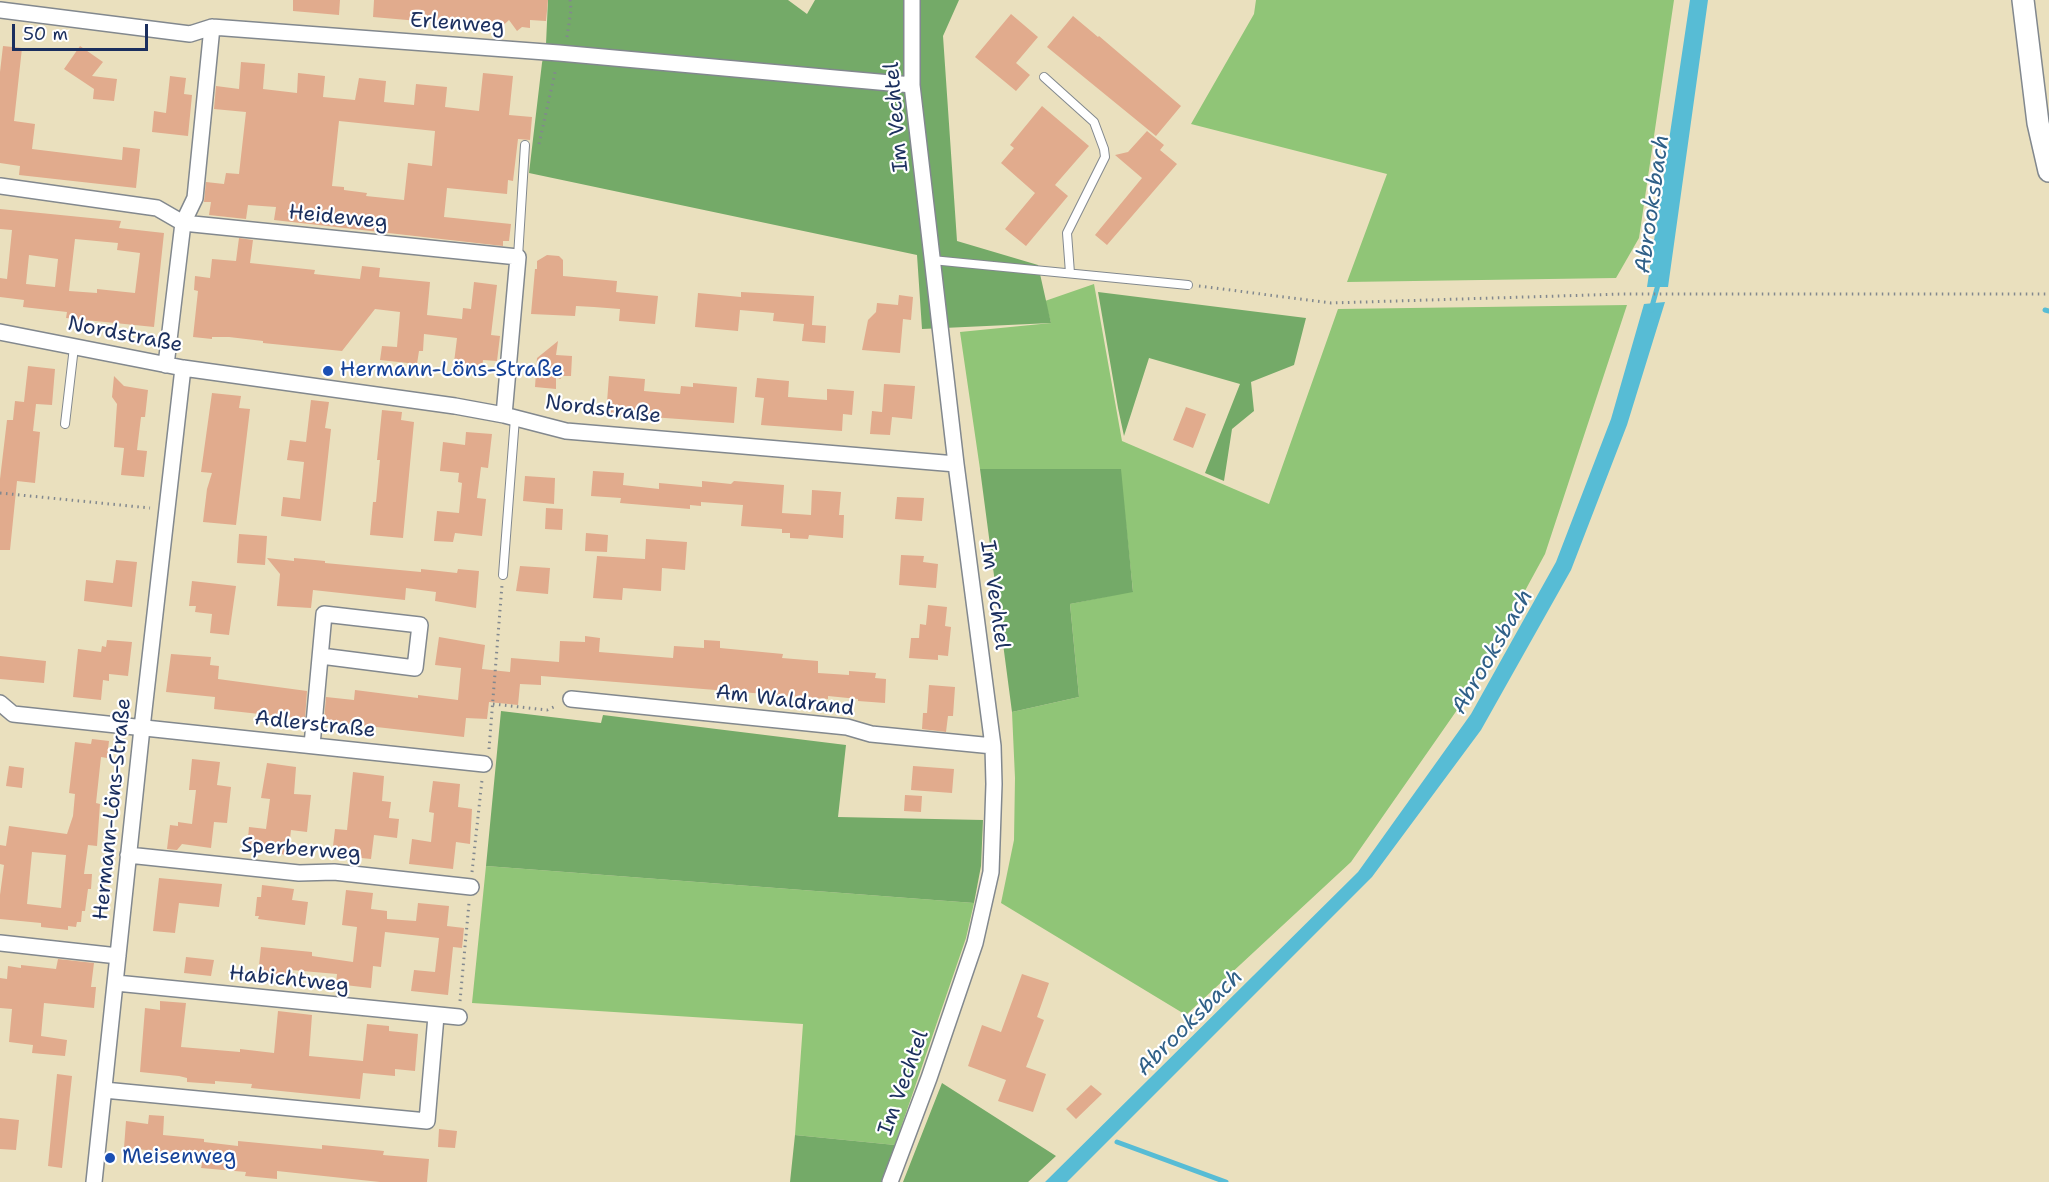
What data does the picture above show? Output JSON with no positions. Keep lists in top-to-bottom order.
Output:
{
  "streets": {
    "street": [
      "Erlenweg",
      "Im Vechtel",
      "Heideweg",
      "Nordstraße",
      "Am Waldrand",
      "Adlerstraße",
      "Hermann-Löns-Straße",
      "Sperberweg",
      "Habichtweg"
    ]
  },
  "crossings": [
    ["Erlenweg", "Im Vechtel"],
    ["Im Vechtel", "Nordstraße"],
    ["Im Vechtel", "Am Waldrand"],
    ["Nordstraße", "Hermann-Löns-Straße"],
    ["Adlerstraße", "Hermann-Löns-Straße"],
    ["Hermann-Löns-Straße", "Sperberweg"],
    ["Hermann-Löns-Straße", "Habichtweg"]
  ],
  "water": ["Abrooksbach"],
  "places": ["Hermann-Löns-Straße", "Meisenweg"],
  "scale_bar": "50 m"
}
